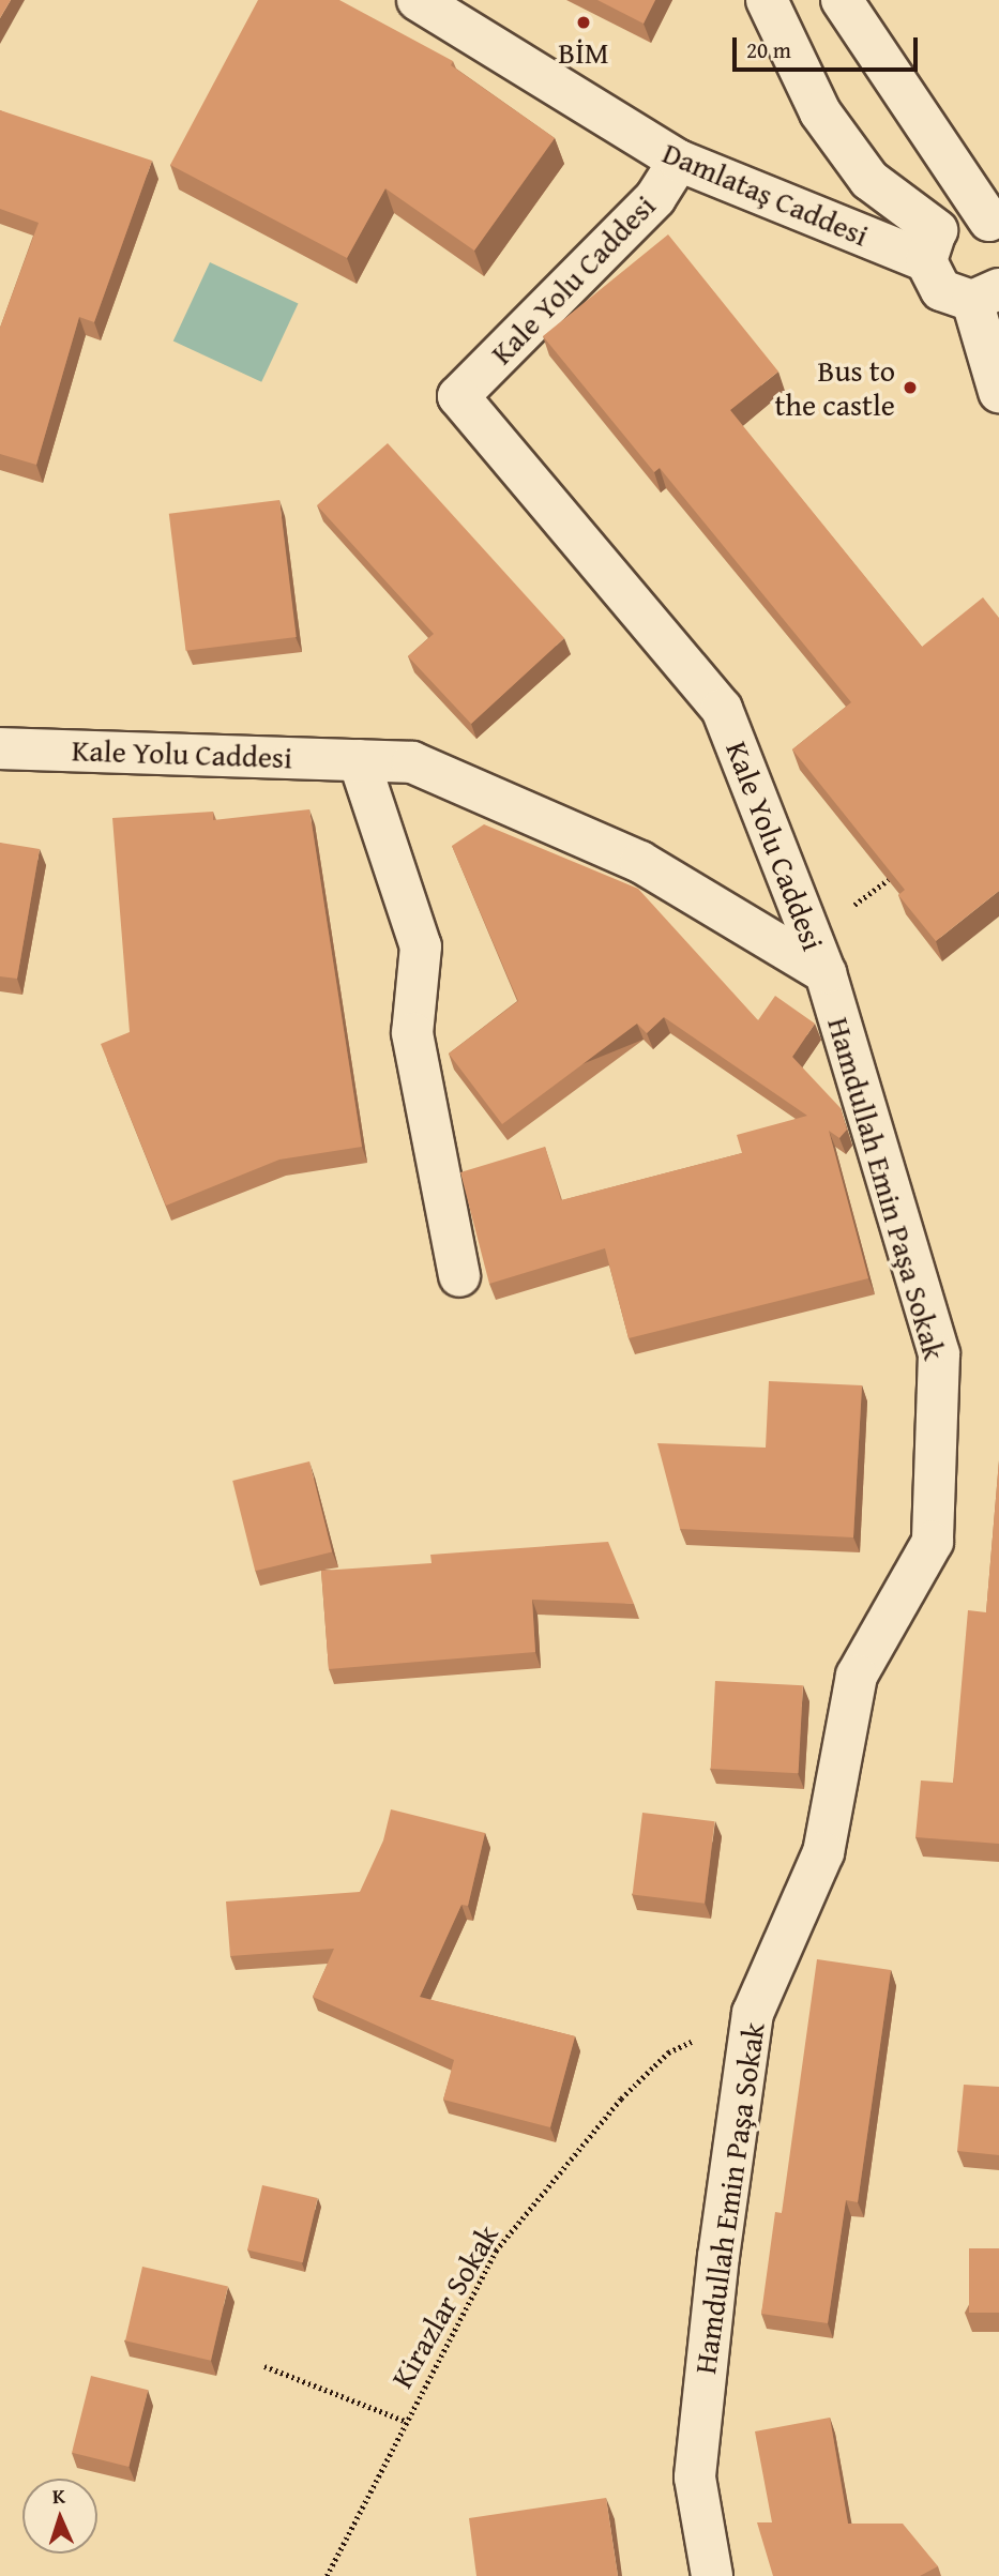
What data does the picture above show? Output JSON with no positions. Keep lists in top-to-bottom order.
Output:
{
  "streets": {
    "street": ["Damlataş Caddesi", "Kale Yolu Caddesi", "Hamdullah Emin Paşa Sokak"],
    "path": ["Kirazlar Sokak"]
  },
  "crossings": [
    ["Damlataş Caddesi", "Kale Yolu Caddesi"],
    ["Kale Yolu Caddesi", "Hamdullah Emin Paşa Sokak"],
    ["Hamdullah Emin Paşa Sokak", "Kirazlar Sokak"]
  ],
  "places": ["BİM", "Bus to the castle"],
  "scale_bar": "20 m",
  "north": "top"
}
